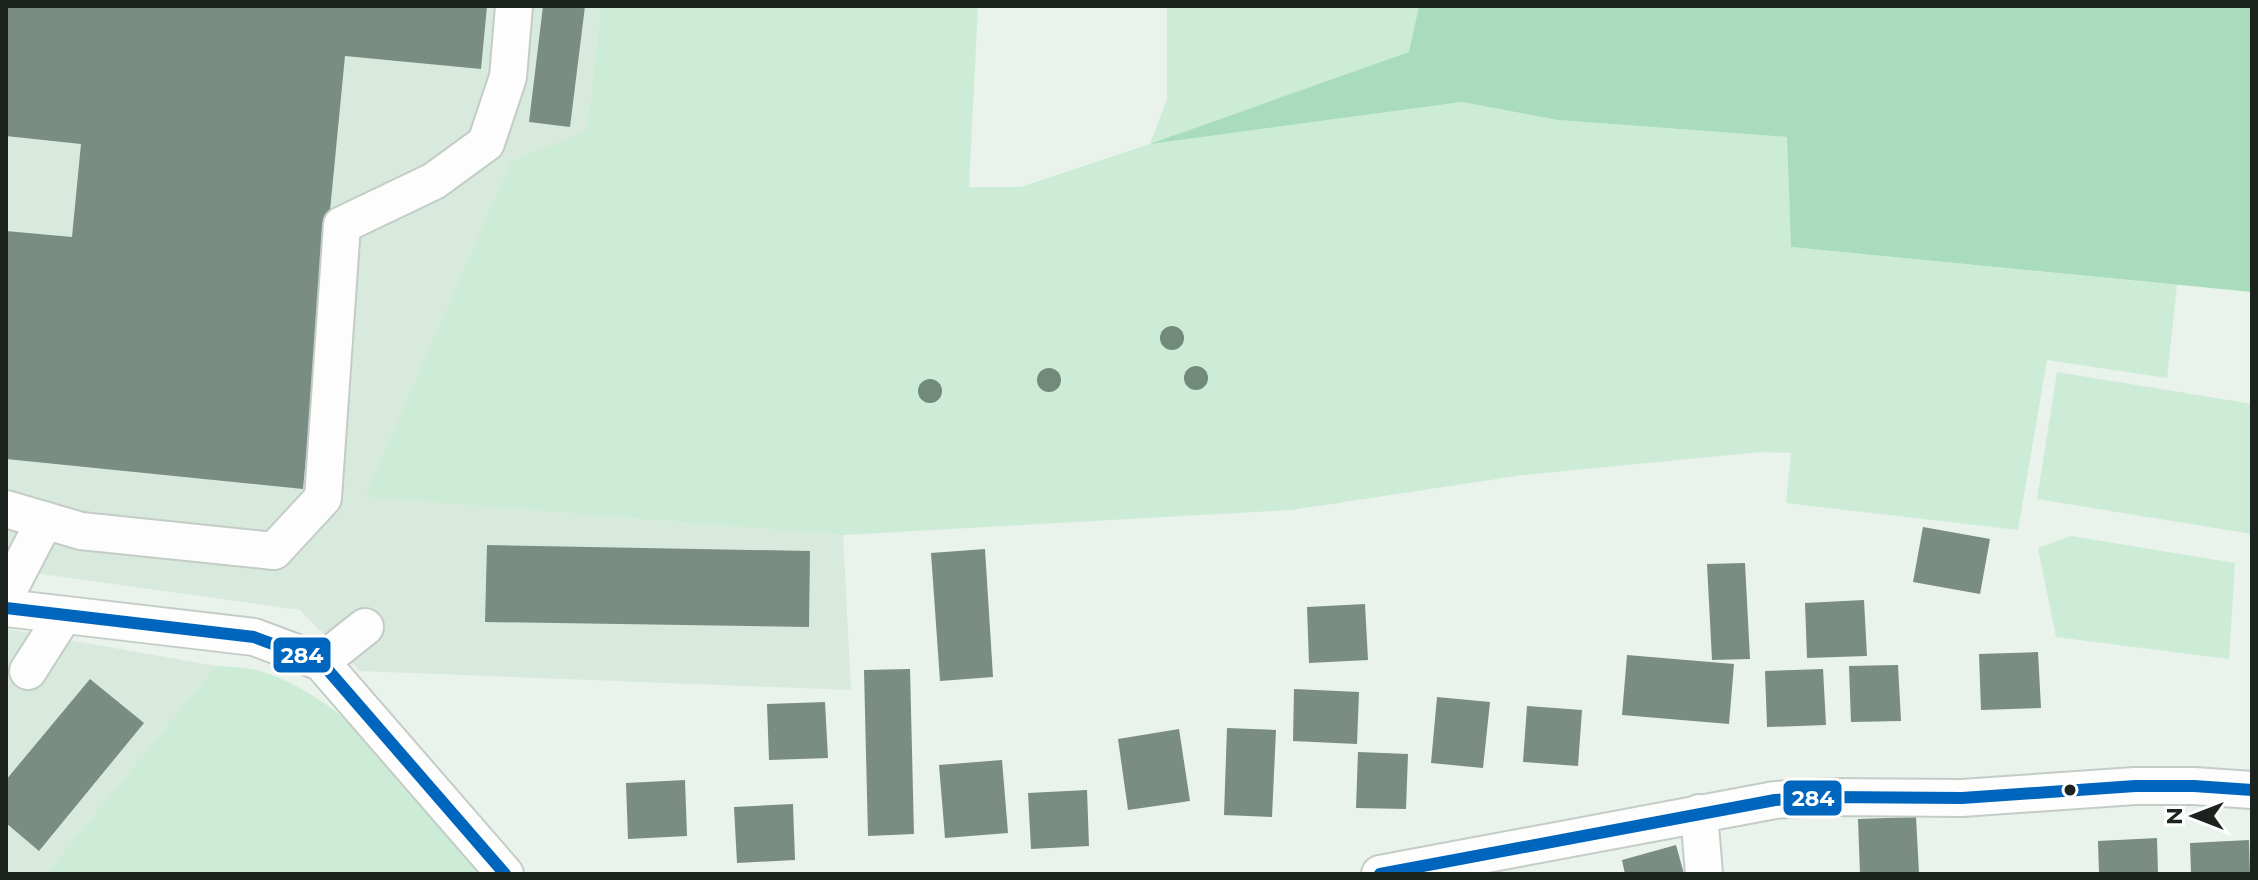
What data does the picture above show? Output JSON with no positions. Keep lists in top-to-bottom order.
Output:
{
  "lines": ["transit line 284"],
  "north": "left"
}
